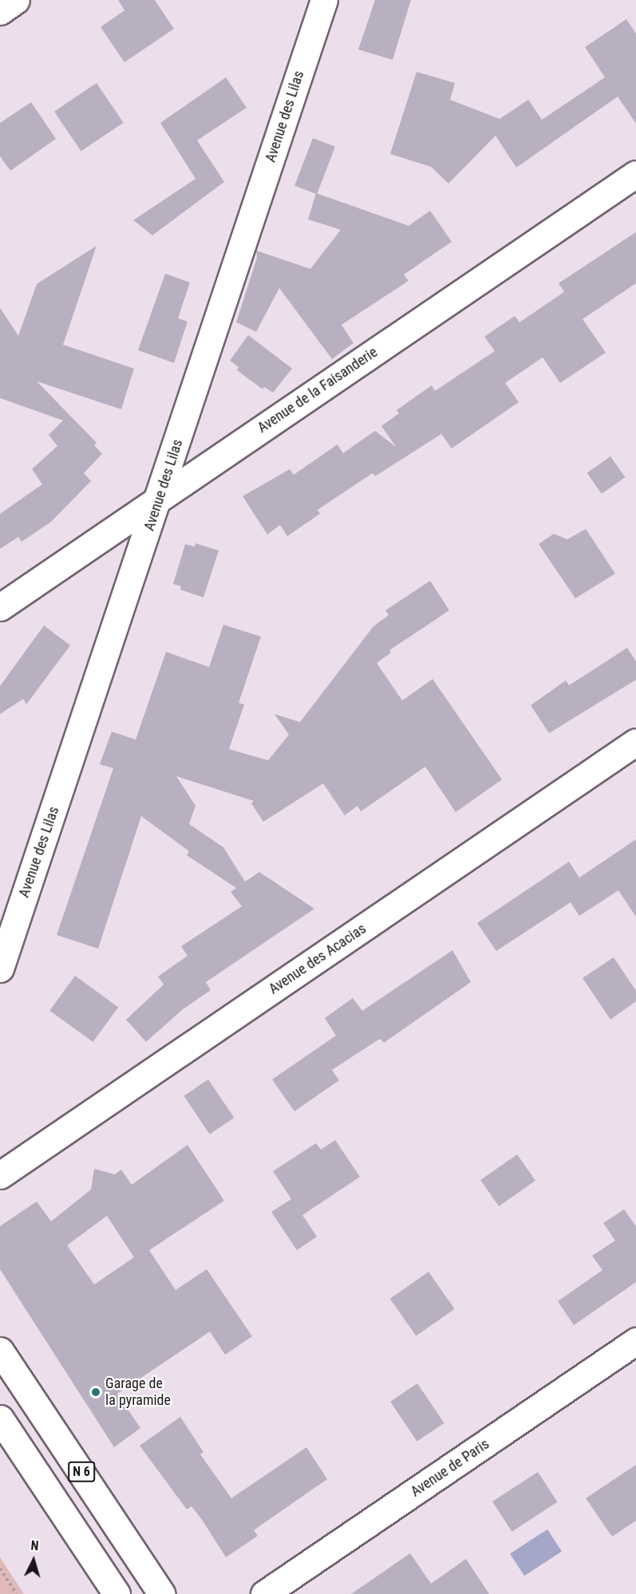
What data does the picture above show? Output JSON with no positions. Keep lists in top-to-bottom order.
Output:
{
  "streets": {
    "street": [
      "Avenue des Lilas",
      "Avenue de la Faisanderie",
      "Avenue des Acacias",
      "Avenue de Paris",
      "N 6"
    ]
  },
  "crossings": [
    ["Avenue des Lilas", "Avenue de la Faisanderie"]
  ],
  "places": ["Garage de la pyramide"],
  "north": "top"
}
